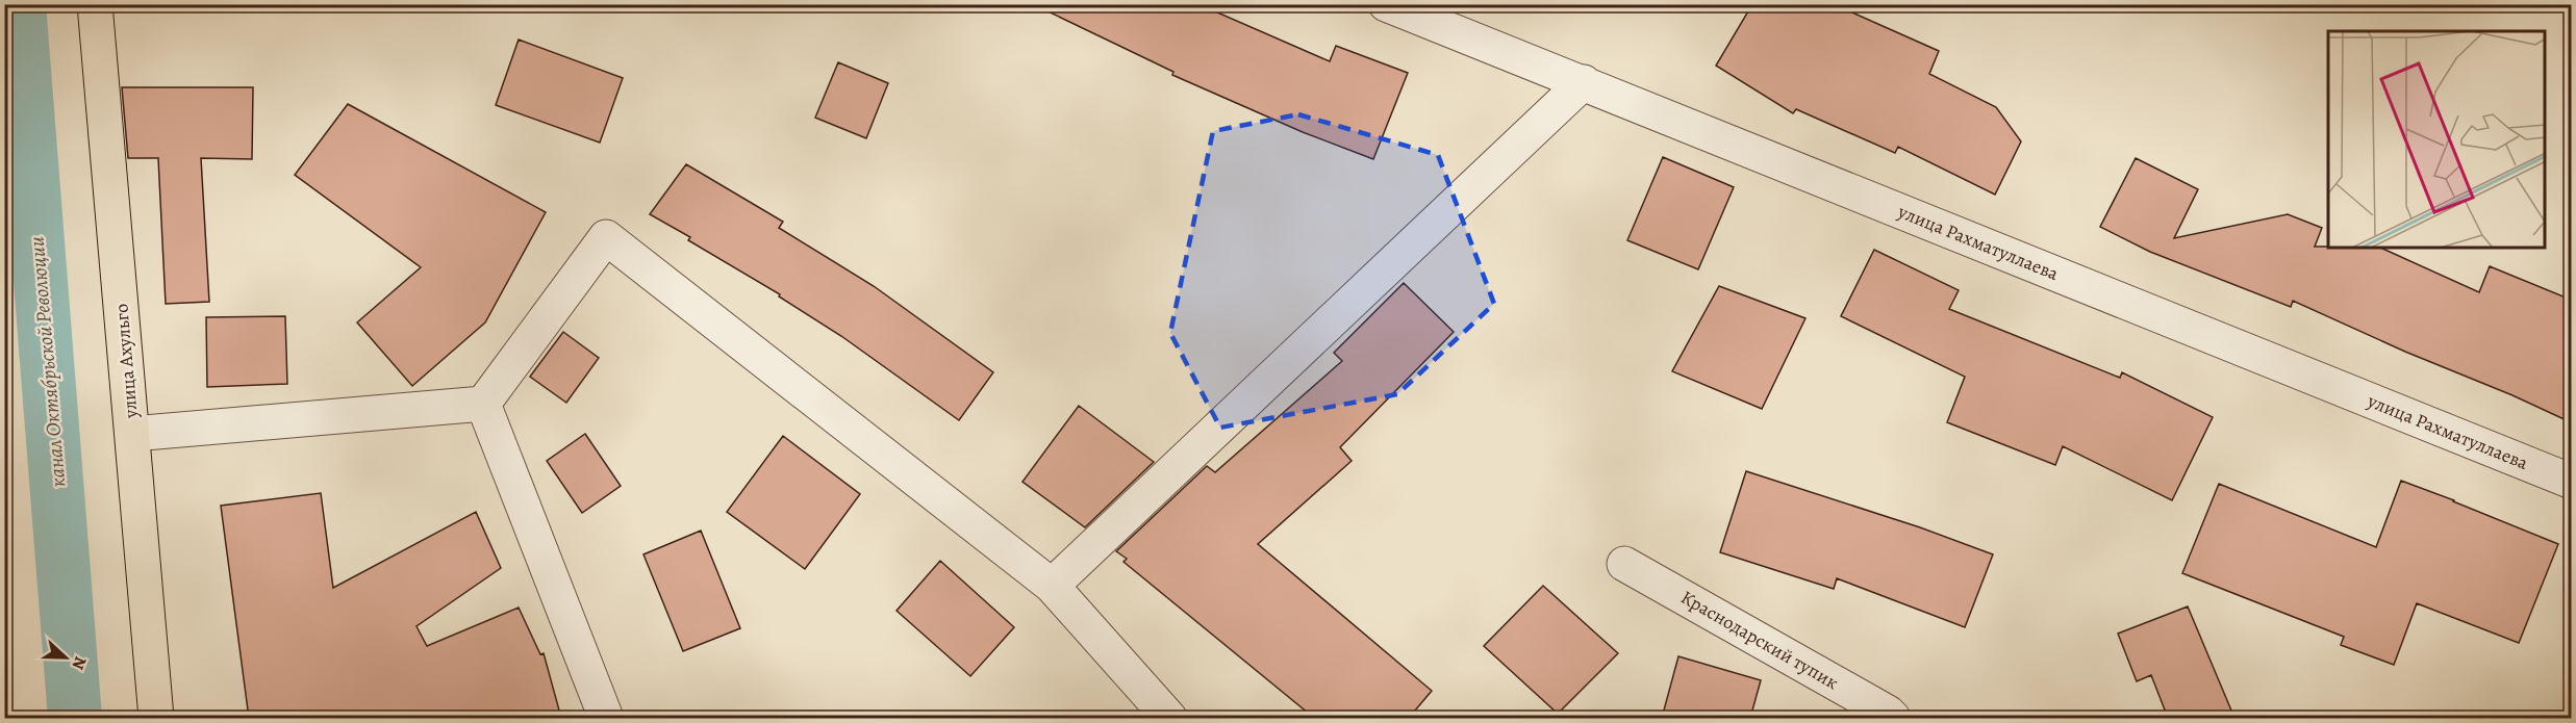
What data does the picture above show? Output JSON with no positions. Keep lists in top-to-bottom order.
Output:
{
  "streets": {
    "main road": ["улица Ахульго"],
    "street": ["улица Рахматуллаева", "Краснодарский тупик"]
  },
  "water": ["канал Октябрьской Революции"],
  "north": "right"
}
